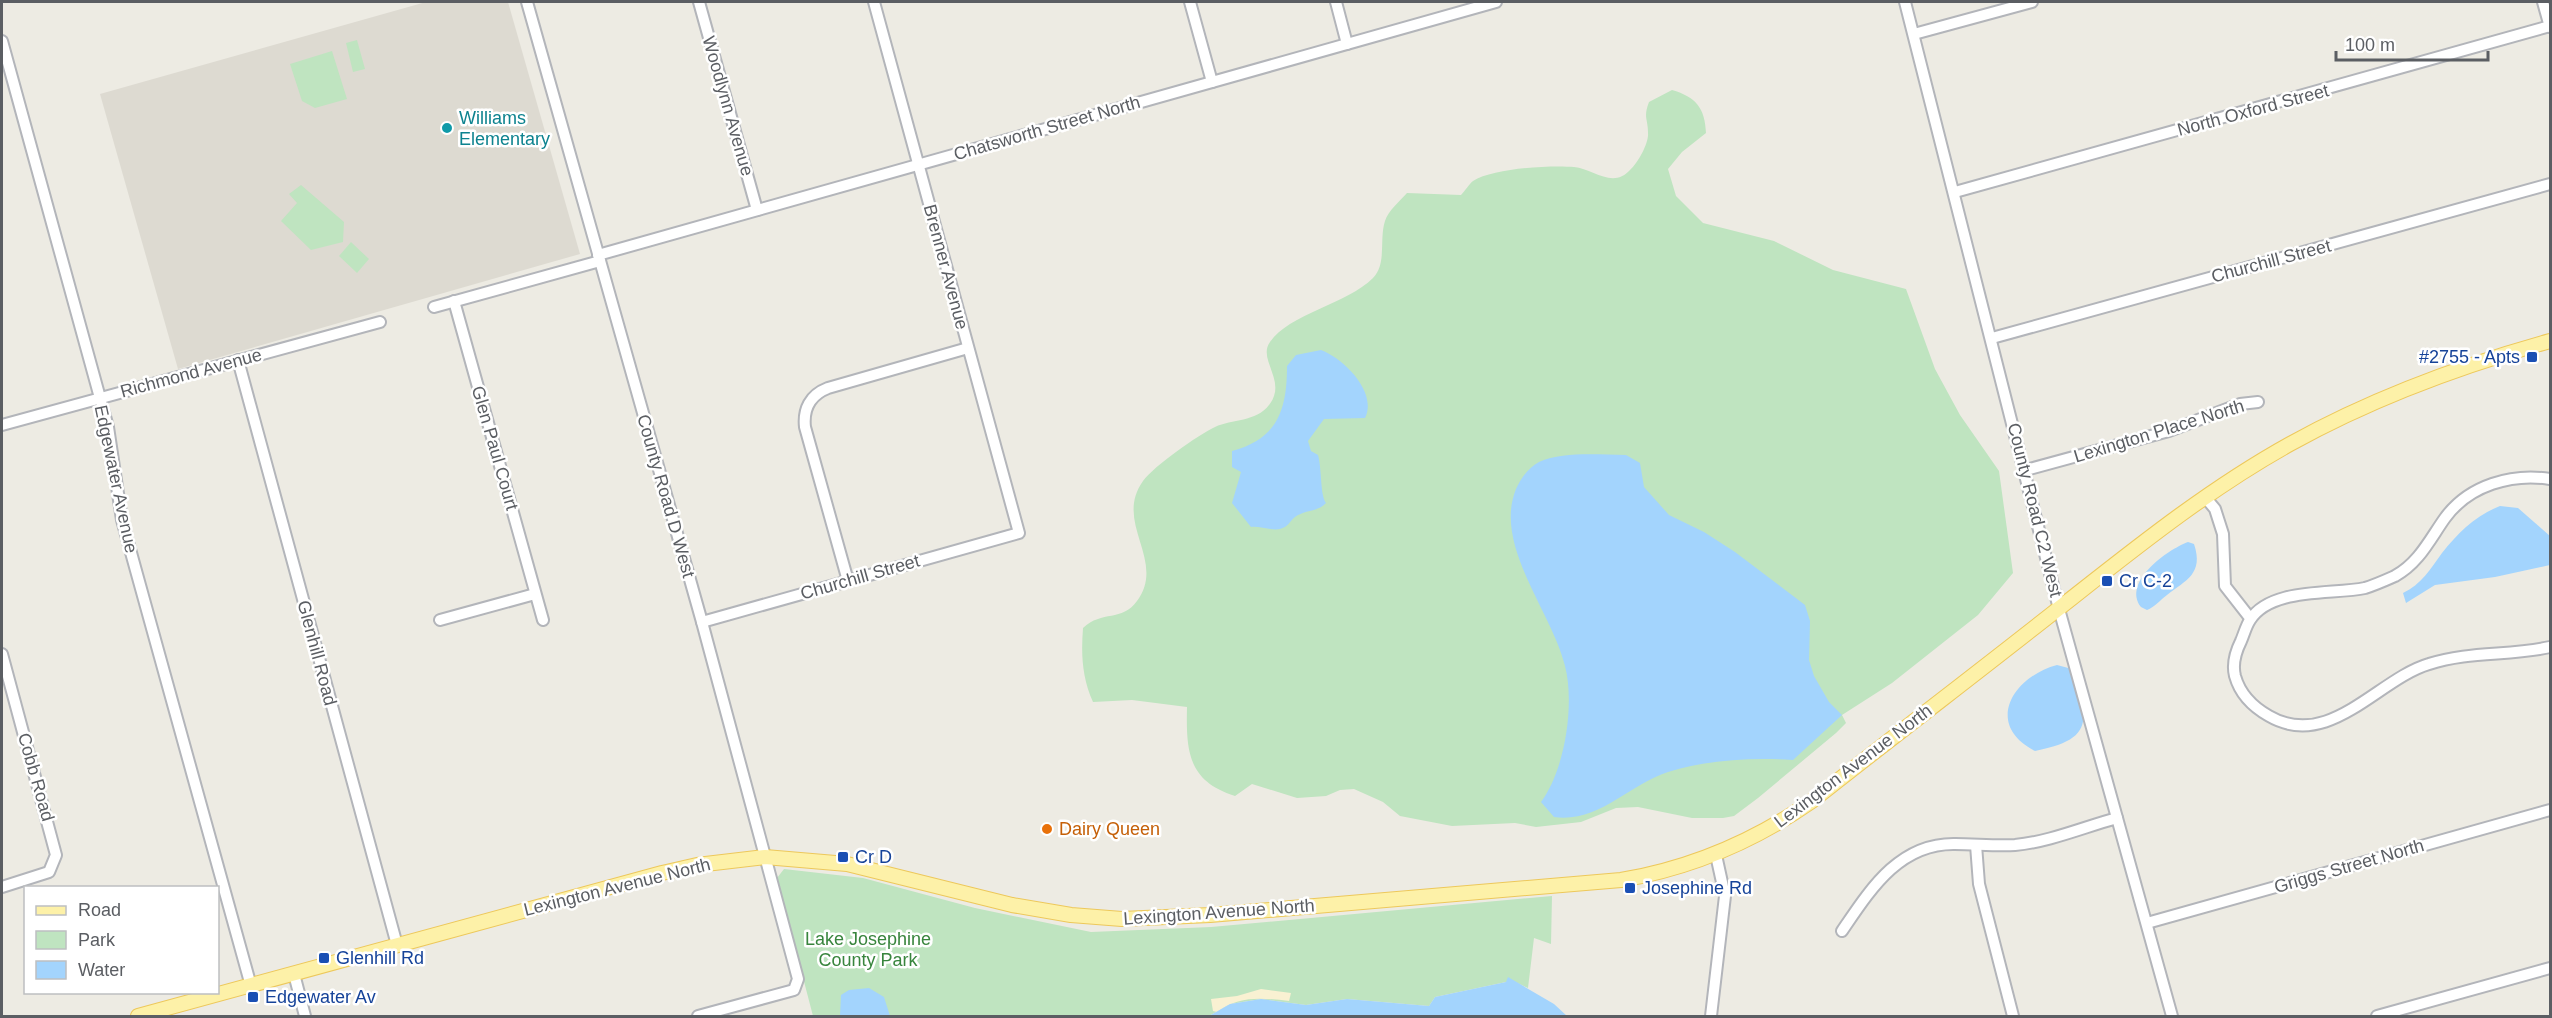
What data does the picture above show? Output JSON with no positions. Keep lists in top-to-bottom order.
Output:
{
  "streets": {
    "main road": ["Lexington Avenue North"],
    "street": [
      "Woodlynn Avenue",
      "North Oxford Street",
      "Chatsworth Street North",
      "Churchill Street",
      "Brenner Avenue",
      "Richmond Avenue",
      "Lexington Place North",
      "Glen Paul Court",
      "Edgewater Avenue",
      "County Road D West",
      "County Road C2 West",
      "Glenhill Road",
      "Cobb Road",
      "Griggs Street North"
    ]
  },
  "crossings": [
    ["Woodlynn Avenue", "Chatsworth Street North"],
    ["North Oxford Street", "County Road C2 West"],
    ["Chatsworth Street North", "Brenner Avenue"],
    ["Chatsworth Street North", "County Road D West"],
    ["Churchill Street", "Brenner Avenue"],
    ["Churchill Street", "County Road D West"],
    ["Churchill Street", "County Road C2 West"],
    ["Richmond Avenue", "Edgewater Avenue"],
    ["Richmond Avenue", "Glenhill Road"],
    ["Lexington Place North", "County Road C2 West"],
    ["Edgewater Avenue", "Lexington Avenue North"],
    ["County Road D West", "Lexington Avenue North"],
    ["County Road C2 West", "Lexington Avenue North"],
    ["County Road C2 West", "Griggs Street North"],
    ["Glenhill Road", "Lexington Avenue North"]
  ],
  "parks": ["Lake Josephine County Park"],
  "places": {
    "other": ["Williams Elementary", "Dairy Queen"],
    "transit": [
      "#2755 - Apts",
      "Cr C-2",
      "Cr D",
      "Josephine Rd",
      "Glenhill Rd",
      "Edgewater Av"
    ]
  },
  "legend": ["Road", "Park", "Water"],
  "scale_bar": "100 m"
}
